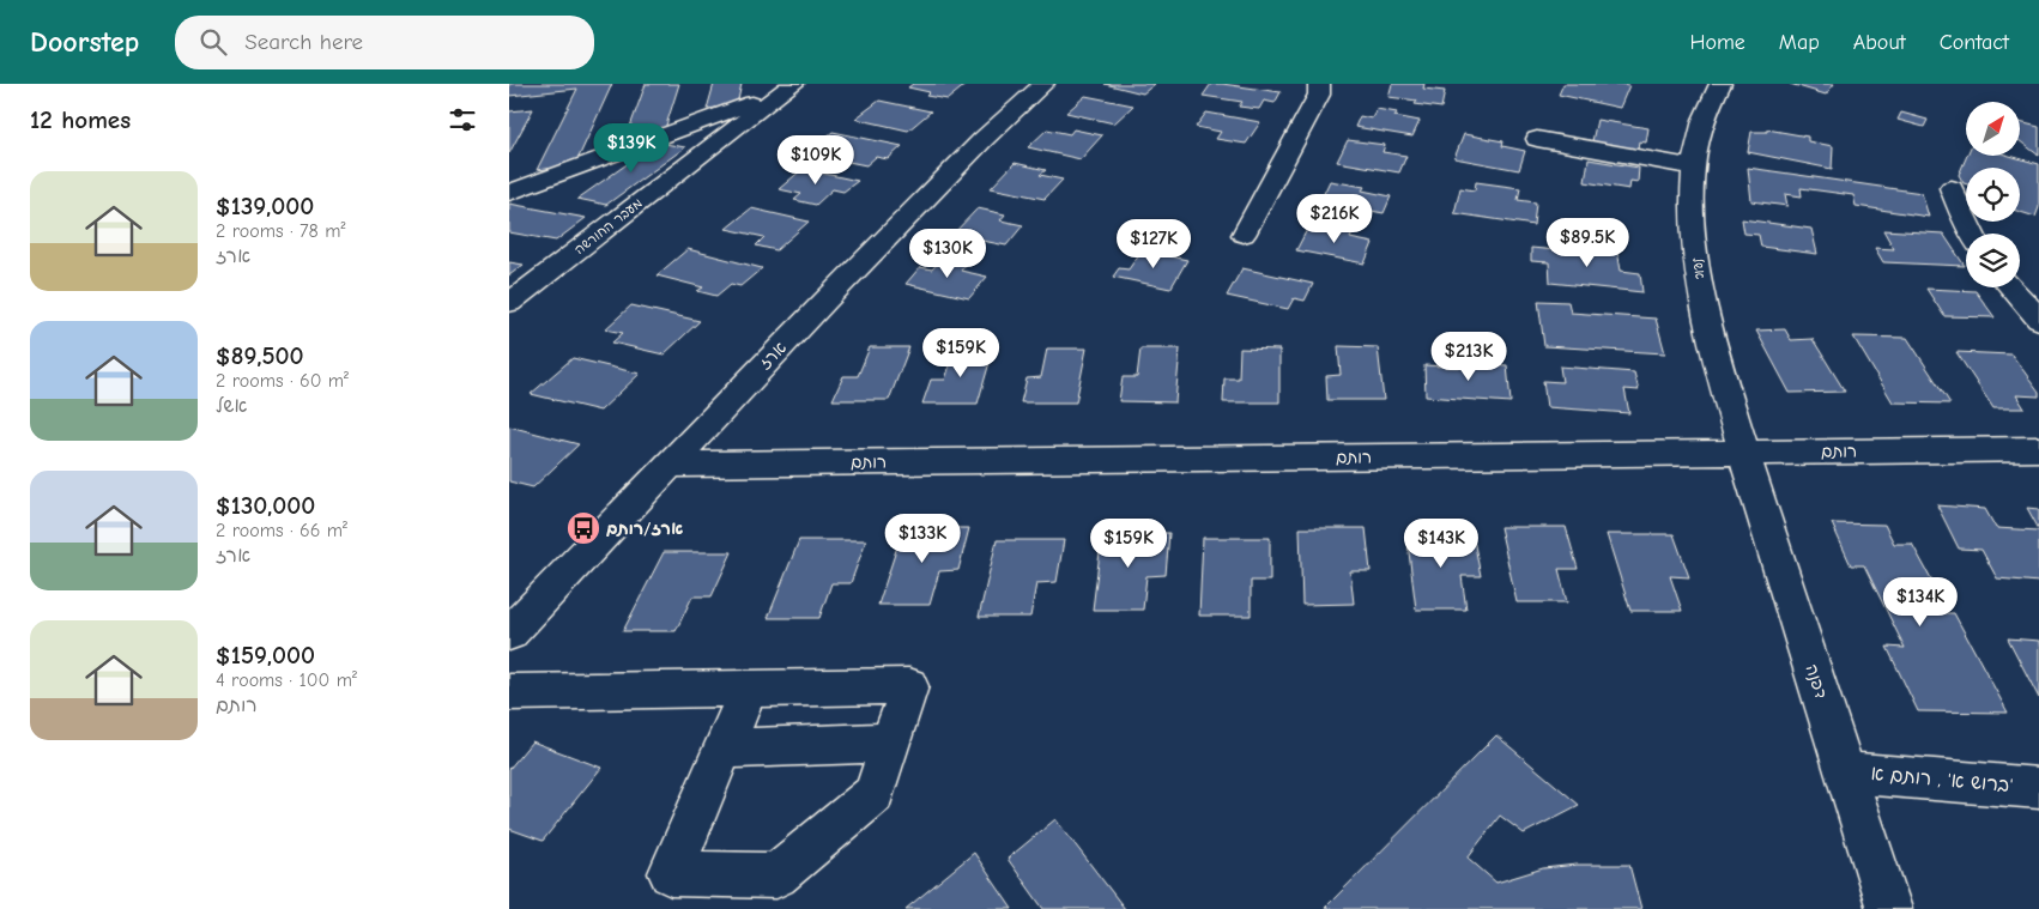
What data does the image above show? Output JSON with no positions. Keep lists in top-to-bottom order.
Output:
{
  "streets": {
    "street": [
      "מעבר החורשה",
      "אשל",
      "ארז",
      "רותם",
      "דפנה",
      "ברוש א' , רותם א'"
    ]
  },
  "crossings": [
    ["אשל", "רותם"],
    ["אשל", "דפנה"],
    ["ארז", "רותם"],
    ["רותם", "דפנה"],
    ["דפנה", "ברוש א' , רותם א'"]
  ],
  "places": {
    "bus stop": ["ארז/רותם"]
  },
  "north": "top right",
  "page": {
    "header": "Doorstep",
    "search": "Search here",
    "nav": [
      "Home",
      "Map",
      "About",
      "Contact"
    ],
    "heading": "12 homes",
    "price": [
      "$139K",
      "$109K",
      "$216K",
      "$89.5K",
      "$127K",
      "$130K",
      "$159K",
      "$213K",
      "$133K",
      "$159K",
      "$143K",
      "$134K"
    ],
    "list": [
      {
        "name": "$139,000",
        "note": "2 rooms · 78 m² · ארז"
      },
      {
        "name": "$89,500",
        "note": "2 rooms · 60 m² · אשל"
      },
      {
        "name": "$130,000",
        "note": "2 rooms · 66 m² · ארז"
      },
      {
        "name": "$159,000",
        "note": "4 rooms · 100 m² · רותם"
      }
    ]
  }
}
